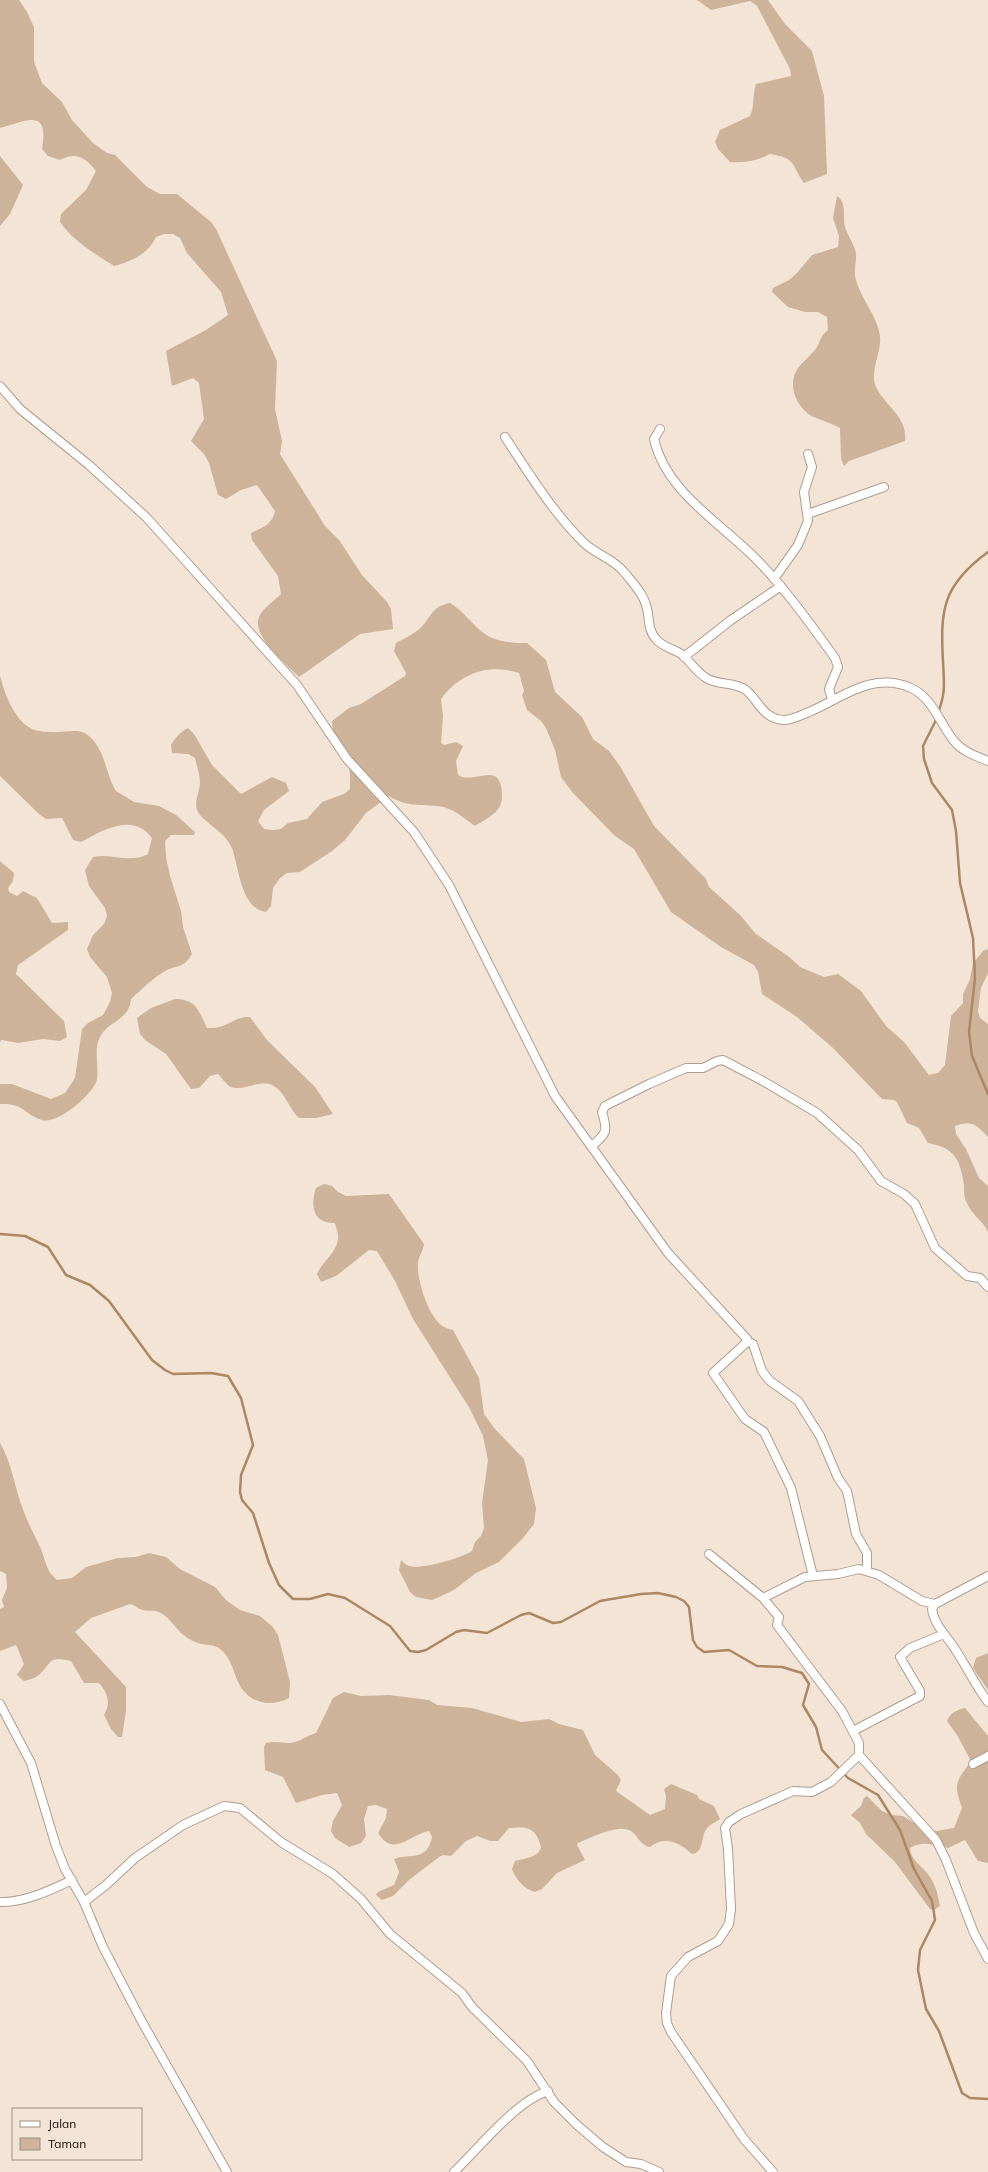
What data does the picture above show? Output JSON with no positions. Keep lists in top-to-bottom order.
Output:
{
  "legend": ["Jalan", "Taman"]
}
